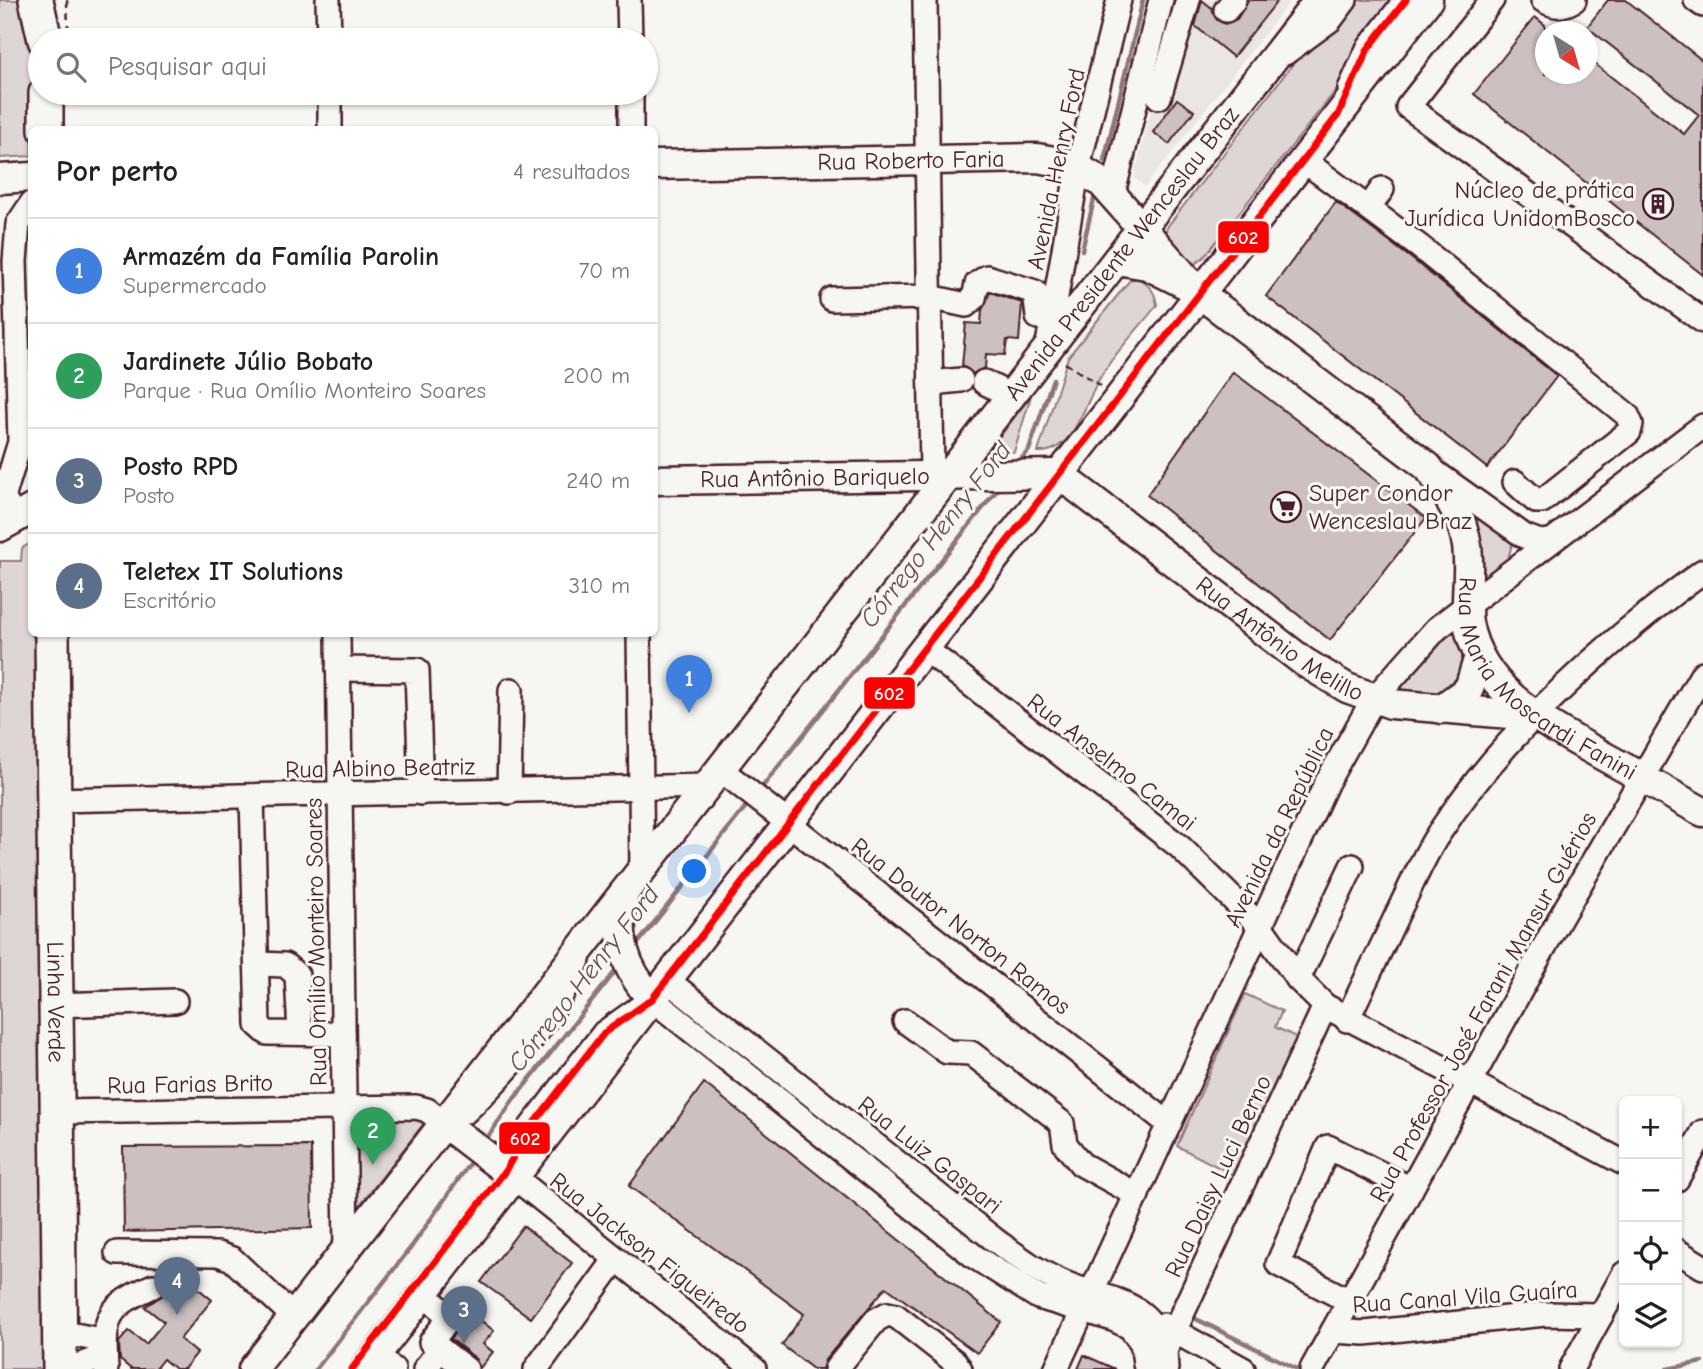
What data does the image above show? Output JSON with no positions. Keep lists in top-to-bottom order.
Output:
{
  "streets": {
    "highway": ["Linha Verde"],
    "main road": [
      "Rua Roberto Faria",
      "Avenida Presidente Wenceslau Braz",
      "Rua Antônio Bariquelo",
      "Rua Antônio Melillo",
      "Rua Maria Moscardi Fanini"
    ],
    "street": [
      "Avenida Henry Ford",
      "Rua Anselmo Camai",
      "Rua Albino Beatriz",
      "Avenida da República",
      "Rua Doutor Norton Ramos",
      "Rua Omílio Monteiro Soares",
      "Rua Professor José Farani Mansur Guérios",
      "Rua Farias Brito",
      "Rua Luiz Gaspari",
      "Rua Daisy Luci Berno",
      "Rua Jackson Figueiredo",
      "Rua Canal Vila Guaíra"
    ]
  },
  "crossings": [
    ["Rua Roberto Faria", "Avenida Henry Ford"],
    ["Rua Roberto Faria", "Avenida Presidente Wenceslau Braz"],
    ["Rua Roberto Faria", "Rua Maria Moscardi Fanini"],
    ["Avenida Henry Ford", "Avenida Presidente Wenceslau Braz"],
    ["Avenida Presidente Wenceslau Braz", "Rua Antônio Bariquelo"],
    ["Avenida Presidente Wenceslau Braz", "Rua Albino Beatriz"],
    ["Avenida Presidente Wenceslau Braz", "Rua Doutor Norton Ramos"],
    ["Avenida Presidente Wenceslau Braz", "Rua Omílio Monteiro Soares"],
    ["Avenida Presidente Wenceslau Braz", "Rua Farias Brito"],
    ["Rua Antônio Bariquelo", "Rua Antônio Melillo"],
    ["Rua Antônio Melillo", "Rua Maria Moscardi Fanini"],
    ["Rua Antônio Melillo", "Avenida da República"],
    ["Rua Maria Moscardi Fanini", "Avenida da República"],
    ["Rua Maria Moscardi Fanini", "Rua Professor José Farani Mansur Guérios"],
    ["Rua Anselmo Camai", "Avenida da República"],
    ["Rua Anselmo Camai", "Rua Professor José Farani Mansur Guérios"],
    ["Rua Anselmo Camai", "Rua Daisy Luci Berno"],
    ["Rua Albino Beatriz", "Rua Doutor Norton Ramos"],
    ["Rua Albino Beatriz", "Rua Omílio Monteiro Soares"],
    ["Rua Albino Beatriz", "Linha Verde"],
    ["Avenida da República", "Rua Doutor Norton Ramos"],
    ["Avenida da República", "Rua Luiz Gaspari"],
    ["Rua Omílio Monteiro Soares", "Rua Farias Brito"],
    ["Linha Verde", "Rua Farias Brito"],
    ["Rua Professor José Farani Mansur Guérios", "Rua Canal Vila Guaíra"],
    ["Rua Luiz Gaspari", "Rua Daisy Luci Berno"]
  ],
  "water": ["Córrego Henry Ford"],
  "places": {
    "building": ["Núcleo de prática Jurídica UnidomBosco"],
    "supermarket": ["Super Condor Wenceslau Braz"]
  },
  "lines": ["transit line 602"],
  "north": "bottom right",
  "page": {
    "search": "Pesquisar aqui",
    "heading": ["Por perto", "4 resultados"],
    "list": [
      {
        "mark": "1",
        "name": "Armazém da Família Parolin",
        "note": "Supermercado",
        "value": "70 m"
      },
      {
        "mark": "2",
        "name": "Jardinete Júlio Bobato",
        "note": "Parque · Rua Omílio Monteiro Soares",
        "value": "200 m"
      },
      {
        "mark": "3",
        "name": "Posto RPD",
        "note": "Posto",
        "value": "240 m"
      },
      {
        "mark": "4",
        "name": "Teletex IT Solutions",
        "note": "Escritório",
        "value": "310 m"
      }
    ],
    "pins": [
      "1",
      "2",
      "4",
      "3"
    ],
    "map_buttons": ["+", "−"]
  }
}
